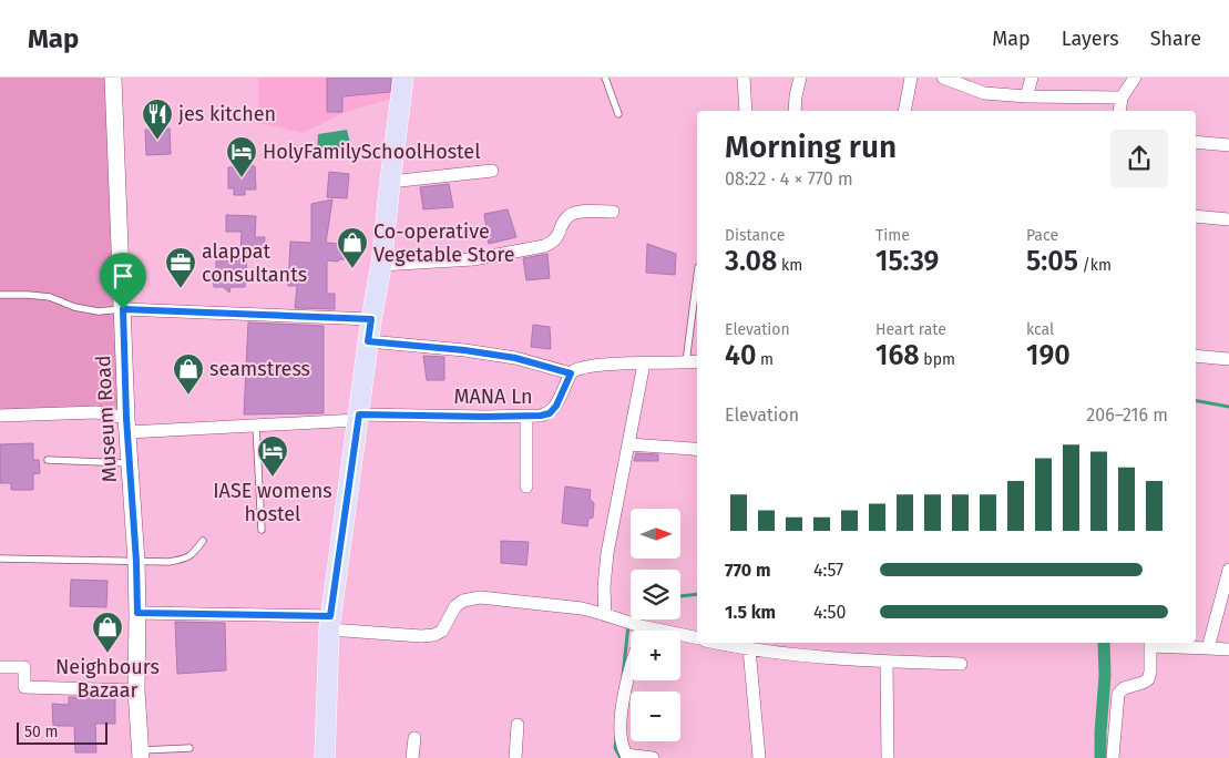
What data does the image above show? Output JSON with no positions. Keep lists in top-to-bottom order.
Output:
{
  "streets": {
    "main road": ["Museum Road"],
    "street": ["MANA Ln"]
  },
  "crossings": [
    ["MANA Ln", "Museum Road"]
  ],
  "places": {
    "restaurant": ["jes kitchen"],
    "hotel": ["HolyFamilySchoolHostel", "IASE womens hostel"],
    "shop": ["Co-operative Vegetable Store", "seamstress", "Neighbours Bazaar"],
    "office": ["alappat consultants"]
  },
  "scale_bar": "50 m",
  "north": "right",
  "page": {
    "header": "Map",
    "nav": ["Map", "Layers", "Share"],
    "heading": ["Morning run", "08:22 · 4 × 770 m"],
    "stats": [
      ["Distance", "3.08 km"],
      ["Time", "15:39"],
      ["Pace", "5:05 /km"],
      ["Elevation", "40 m"],
      ["Heart rate", "168 bpm"],
      ["kcal", "190"]
    ],
    "chart": ["Elevation", "206–216 m"],
    "map_buttons": ["+", "−"],
    "list": [
      {
        "name": "770 m",
        "note": "4:57"
      },
      {
        "name": "1.5 km",
        "note": "4:50"
      }
    ],
    "scale": "50 m"
  }
}
